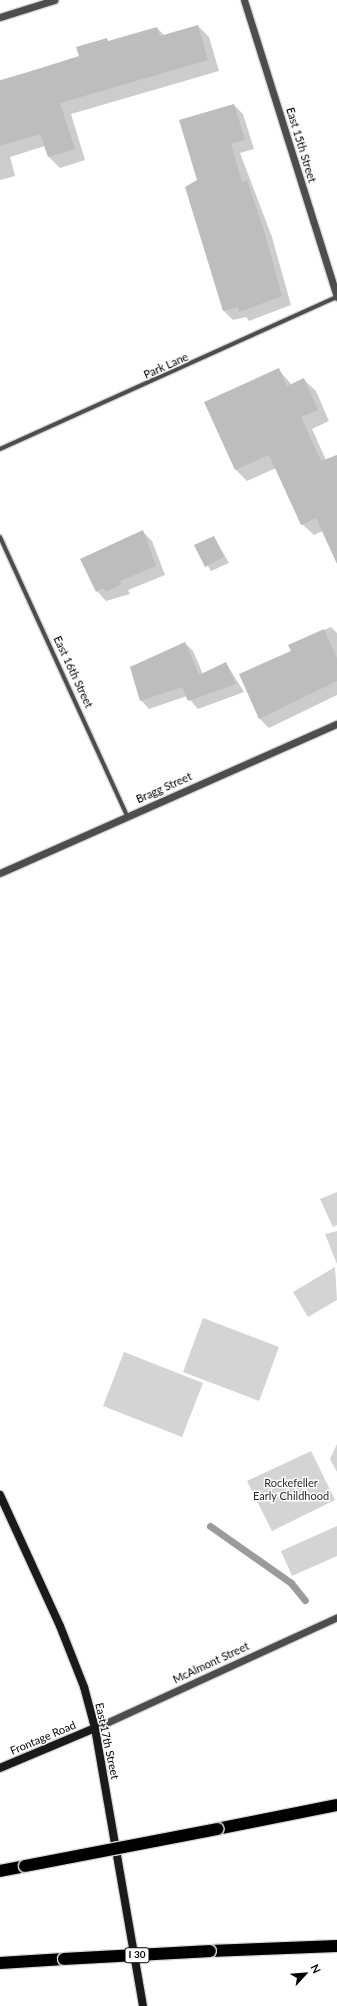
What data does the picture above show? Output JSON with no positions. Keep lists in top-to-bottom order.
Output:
{
  "streets": {
    "highway": ["I 30"],
    "main road": ["Frontage Road", "East 17th Street"],
    "street": [
      "East 15th Street",
      "Park Lane",
      "East 16th Street",
      "Bragg Street",
      "McAlmont Street"
    ]
  },
  "crossings": [
    ["East 15th Street", "Park Lane"],
    ["East 16th Street", "Bragg Street"],
    ["McAlmont Street", "Frontage Road"],
    ["McAlmont Street", "East 17th Street"],
    ["Frontage Road", "East 17th Street"]
  ],
  "parks": ["Rockefeller Early Childhood"],
  "north": "top right"
}
